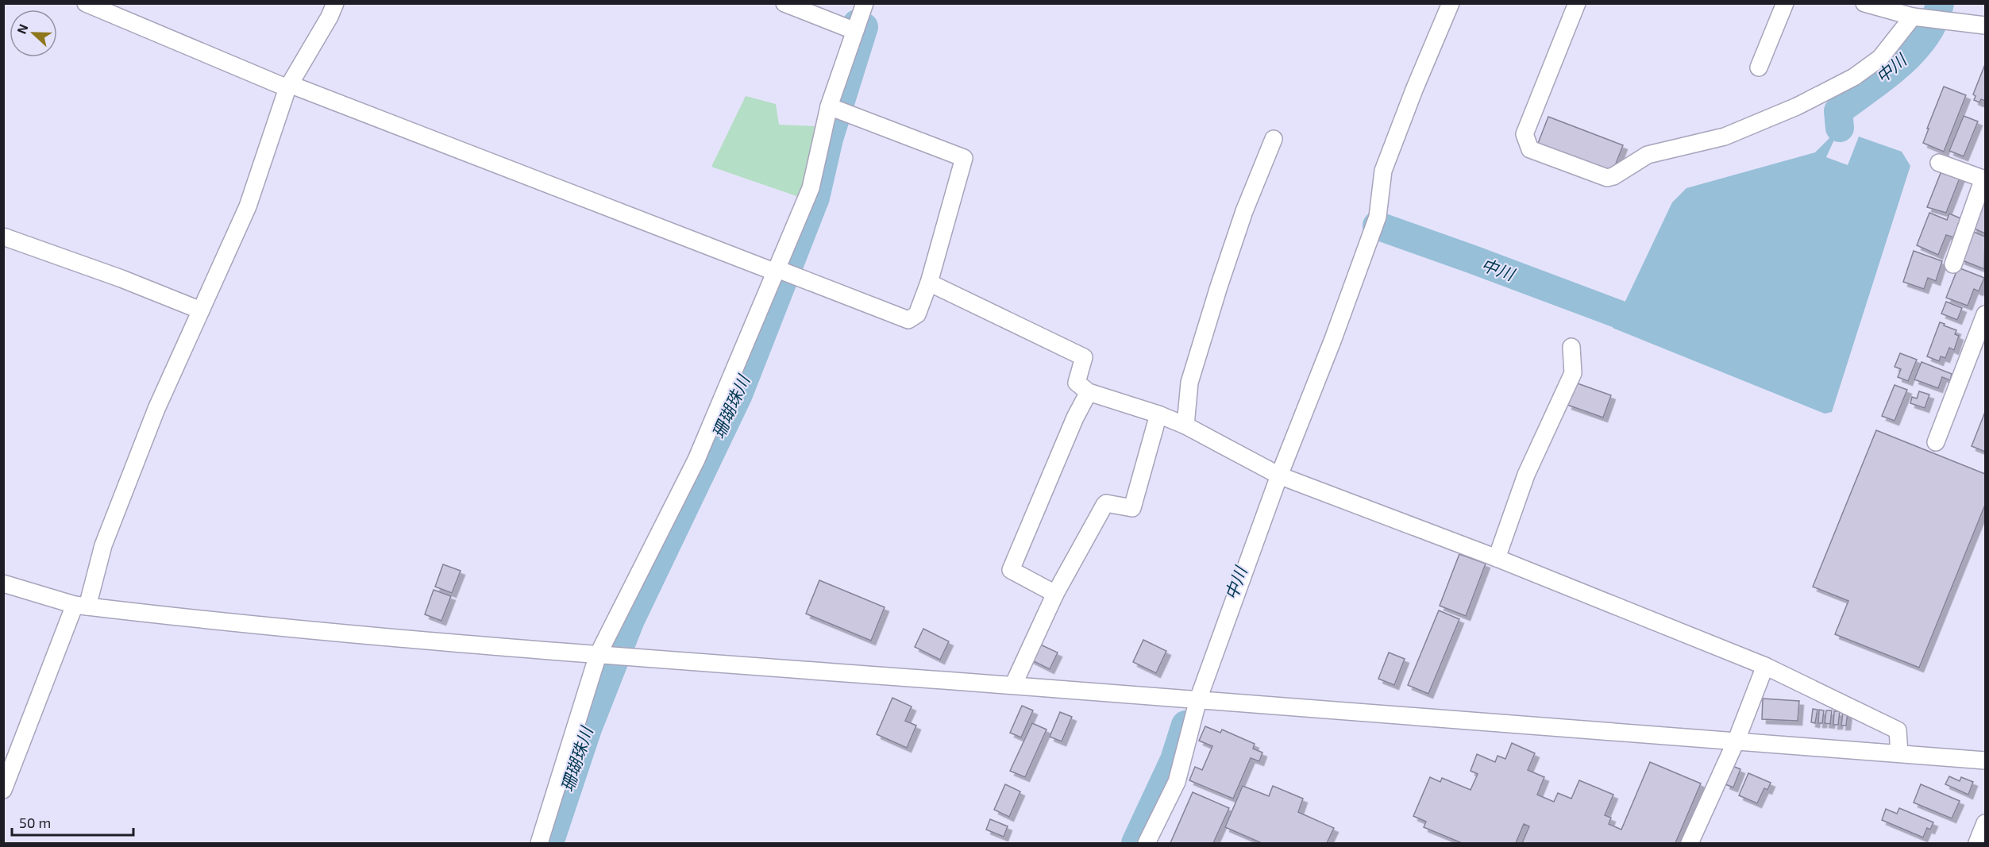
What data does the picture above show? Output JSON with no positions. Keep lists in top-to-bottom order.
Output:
{
  "water": ["中川", "珊瑚珠川"],
  "scale_bar": "50 m",
  "north": "left"
}
